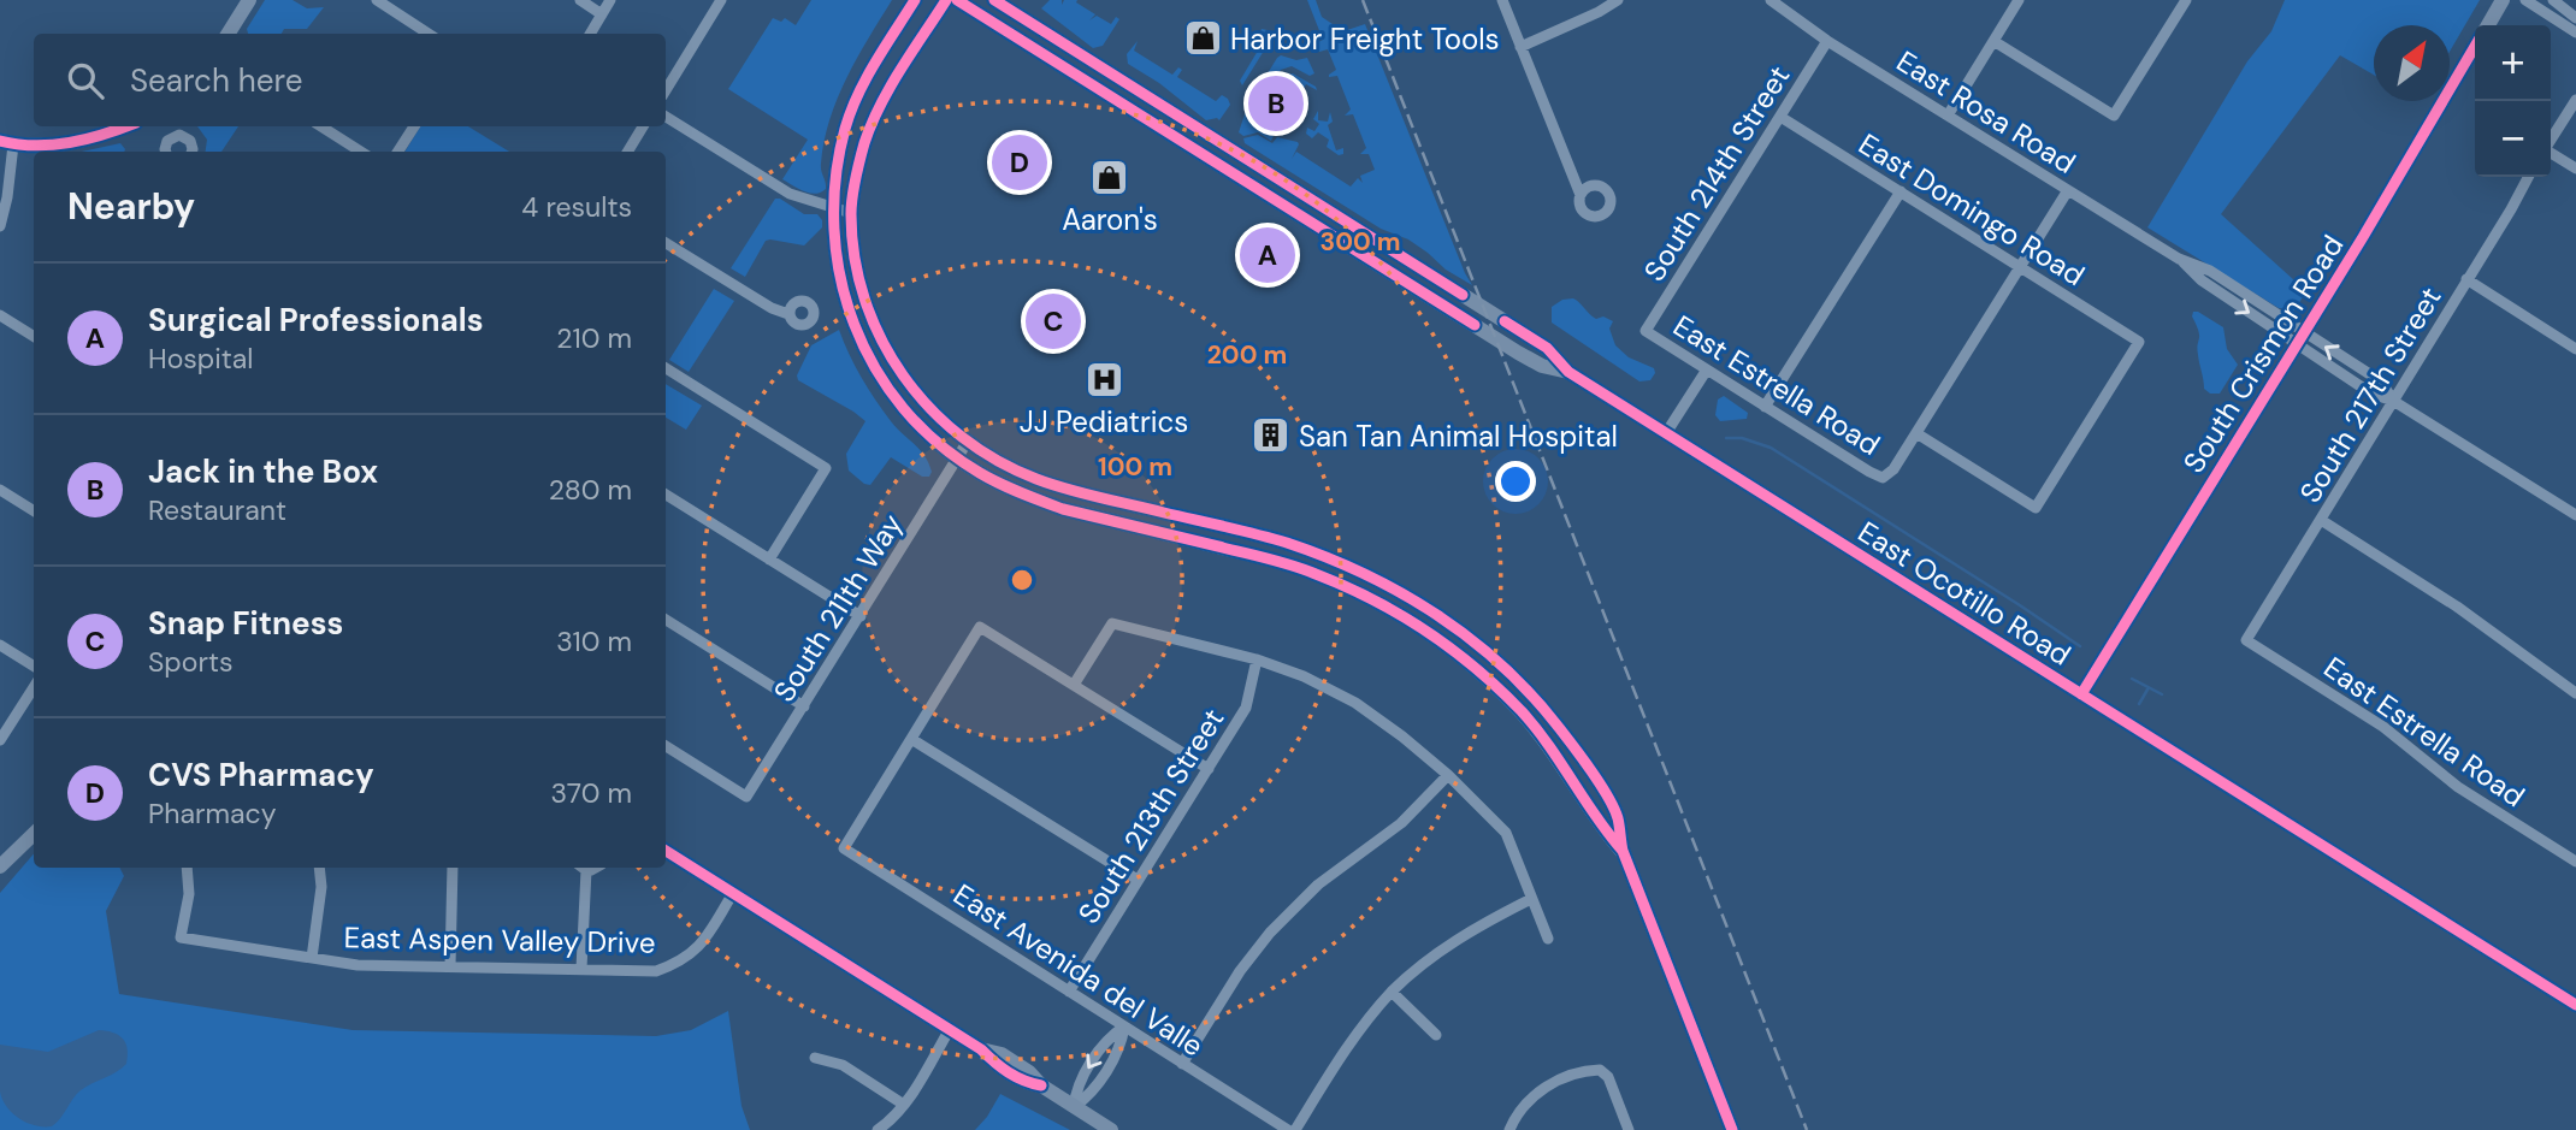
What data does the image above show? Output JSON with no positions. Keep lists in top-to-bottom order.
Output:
{
  "streets": {
    "main road": ["South Crismon Road", "East Ocotillo Road"],
    "street": [
      "East Rosa Road",
      "South 214th Street",
      "East Domingo Road",
      "East Estrella Road",
      "South 217th Street",
      "South 211th Way",
      "South 213th Street",
      "East Aspen Valley Drive",
      "East Avenida del Valle"
    ]
  },
  "crossings": [
    ["East Rosa Road", "South 214th Street"],
    ["East Rosa Road", "South Crismon Road"],
    ["East Rosa Road", "South 217th Street"],
    ["South 214th Street", "East Domingo Road"],
    ["South 214th Street", "East Estrella Road"],
    ["East Domingo Road", "East Estrella Road"],
    ["South Crismon Road", "East Ocotillo Road"],
    ["East Estrella Road", "South 217th Street"],
    ["South 213th Street", "East Avenida del Valle"]
  ],
  "places": {
    "shop": ["Harbor Freight Tools", "Aaron's"],
    "hospital": ["JJ Pediatrics"],
    "building": ["San Tan Animal Hospital"]
  },
  "north": "top right",
  "page": {
    "map_buttons": ["+", "−"],
    "search": "Search here",
    "pins": [
      "B",
      "D",
      "A",
      "C"
    ],
    "heading": ["Nearby", "4 results"],
    "list": [
      {
        "mark": "A",
        "name": "Surgical Professionals",
        "note": "Hospital",
        "value": "210 m"
      },
      {
        "mark": "B",
        "name": "Jack in the Box",
        "note": "Restaurant",
        "value": "280 m"
      },
      {
        "mark": "C",
        "name": "Snap Fitness",
        "note": "Sports",
        "value": "310 m"
      },
      {
        "mark": "D",
        "name": "CVS Pharmacy",
        "note": "Pharmacy",
        "value": "370 m"
      }
    ]
  },
  "rings": ["300 m", "200 m", "100 m"]
}
